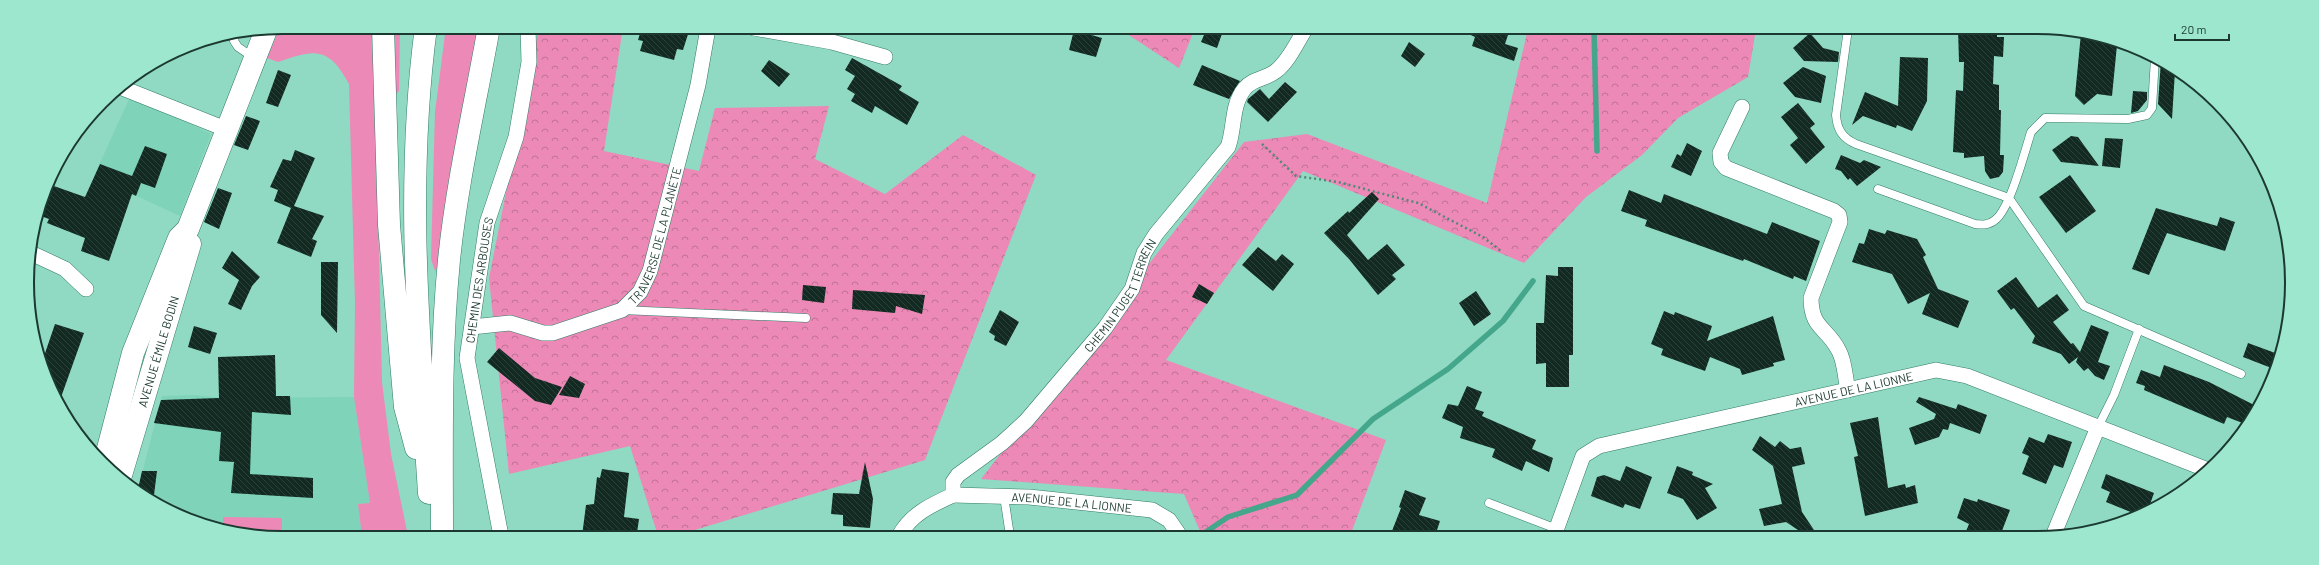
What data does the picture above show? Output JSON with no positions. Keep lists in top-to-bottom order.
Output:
{
  "streets": {
    "main road": ["AVENUE ÉMILE BODIN"],
    "street": [
      "TRAVERSE DE LA PLANÈTE",
      "CHEMIN DES ARBOUSES",
      "CHEMIN PUGET TERREIN",
      "AVENUE DE LA LIONNE"
    ]
  },
  "crossings": [
    ["TRAVERSE DE LA PLANÈTE", "CHEMIN DES ARBOUSES"],
    ["CHEMIN PUGET TERREIN", "AVENUE DE LA LIONNE"]
  ],
  "scale_bar": "20 m"
}
